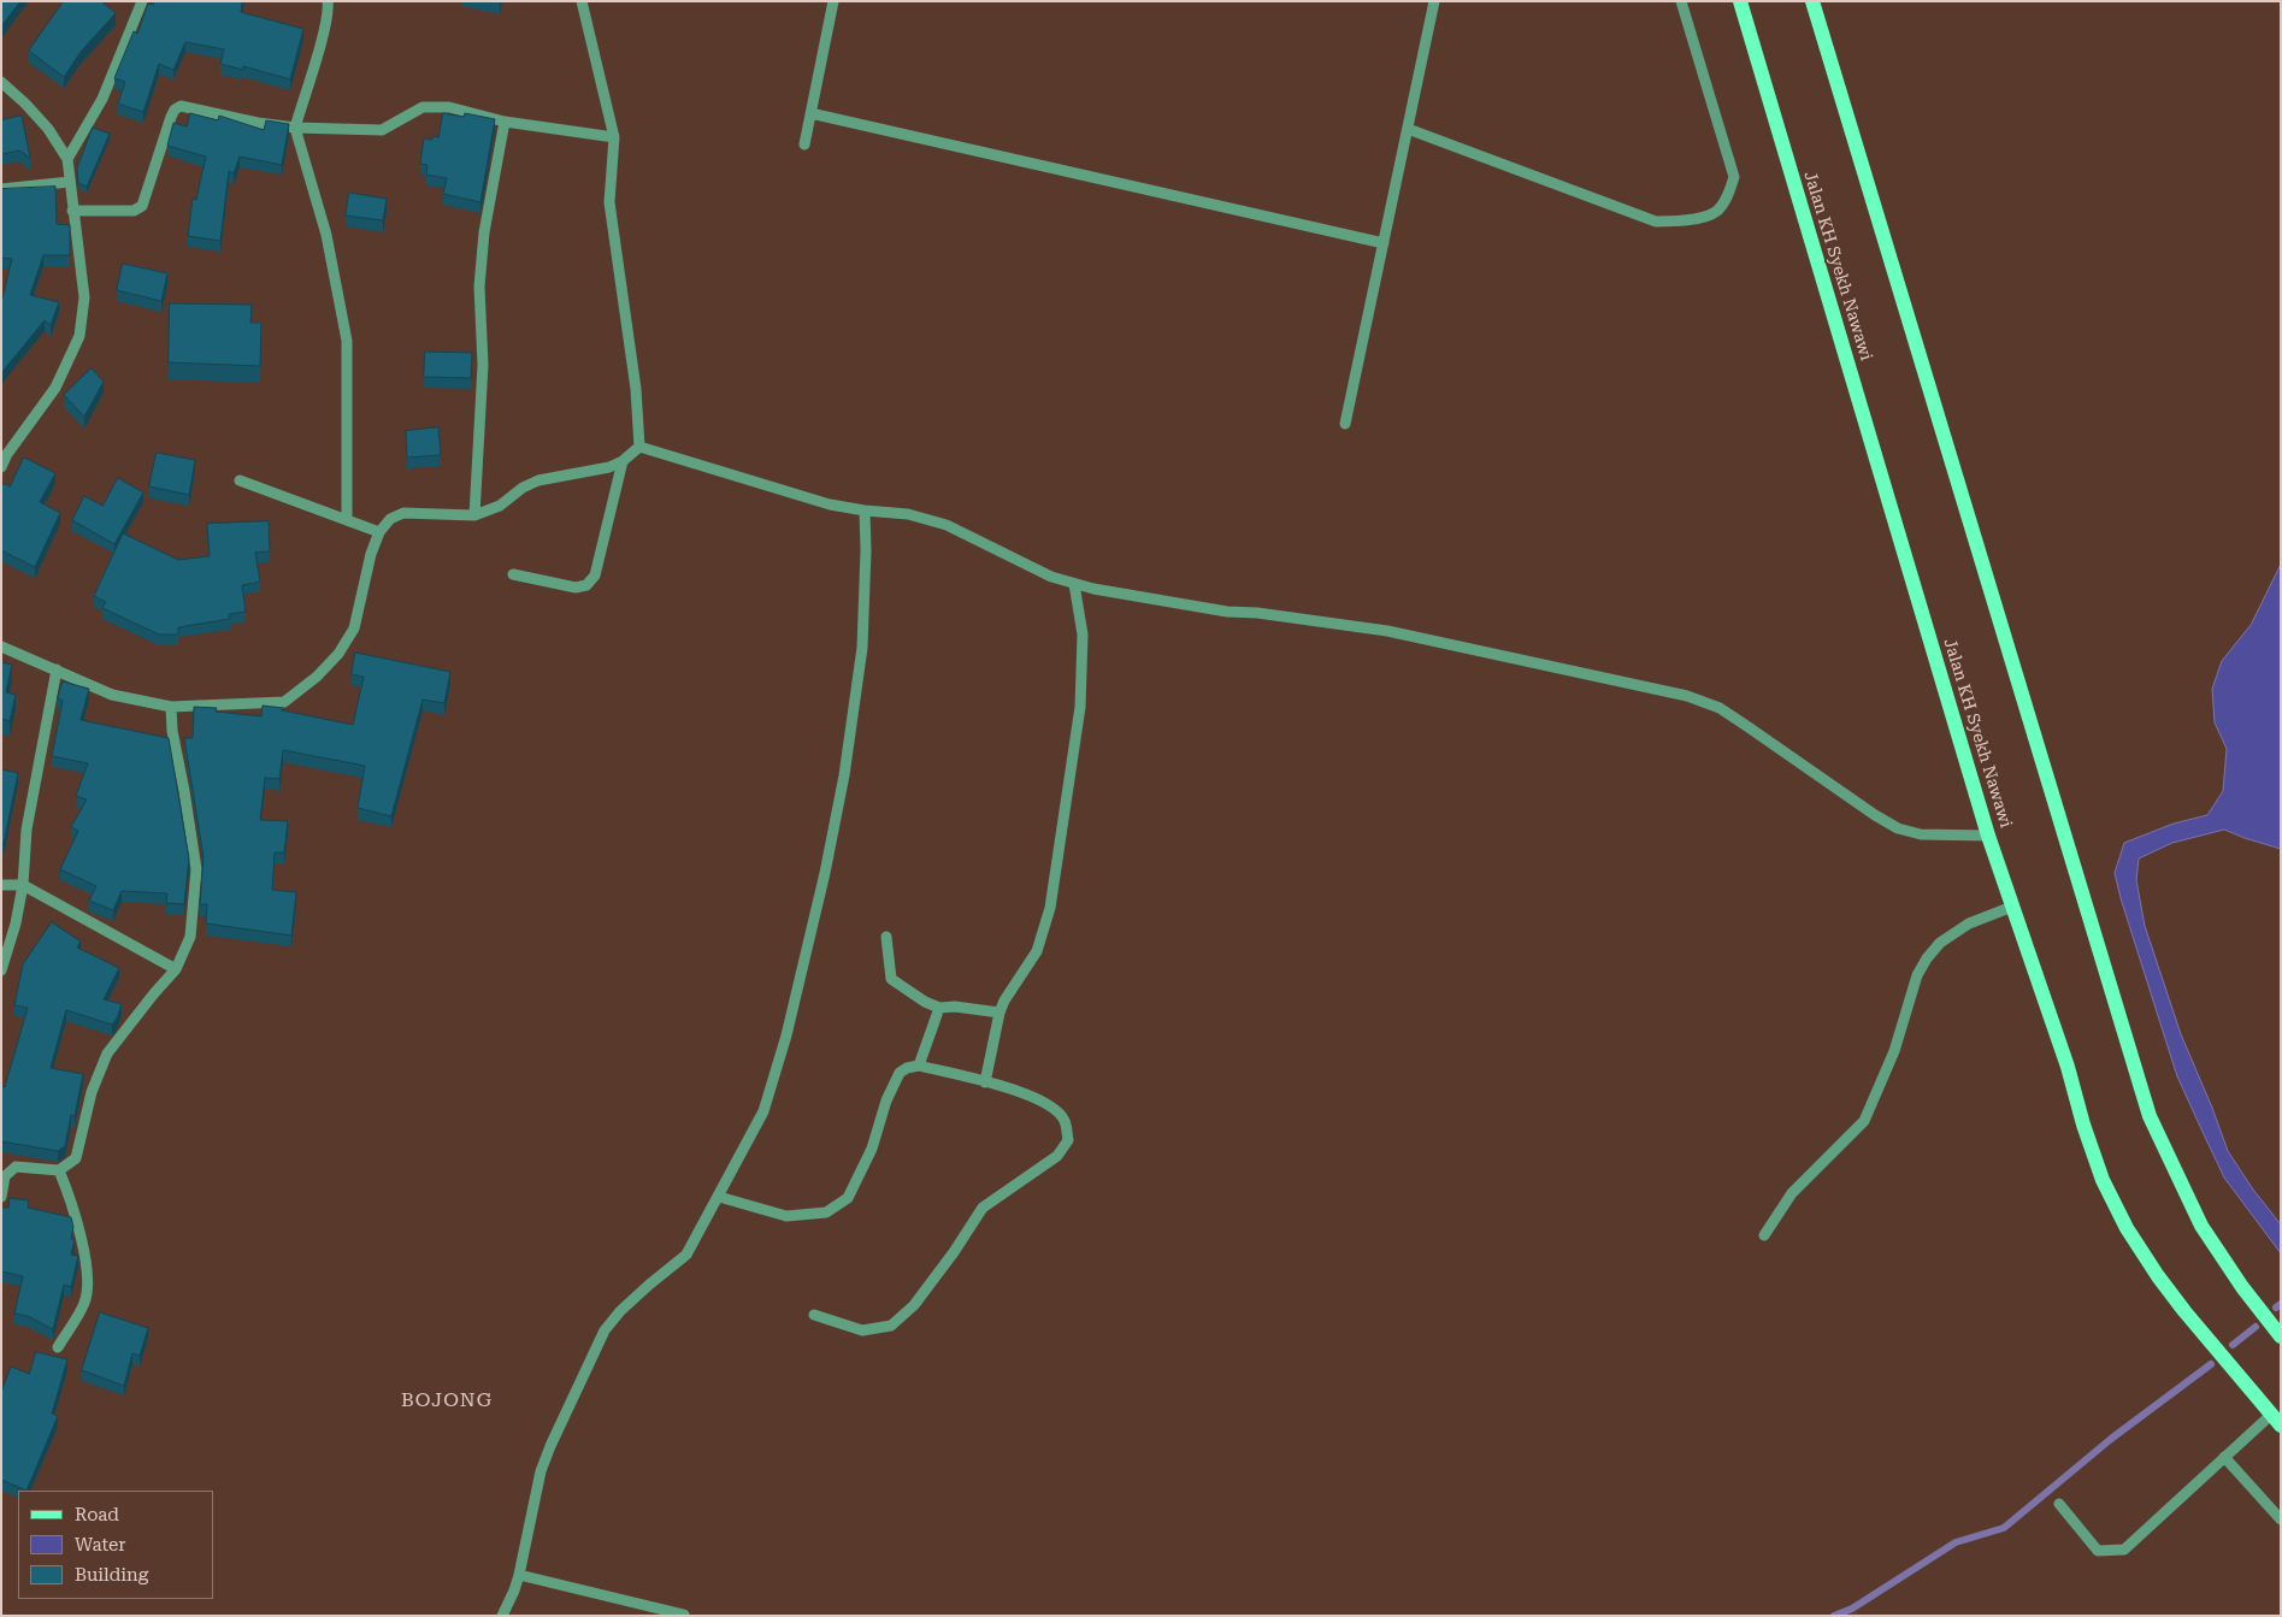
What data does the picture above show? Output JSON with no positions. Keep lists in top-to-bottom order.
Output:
{
  "streets": {
    "main road": ["Jalan KH Syekh Nawawi"]
  },
  "districts": ["BOJONG"],
  "legend": ["Road", "Water", "Building"]
}
